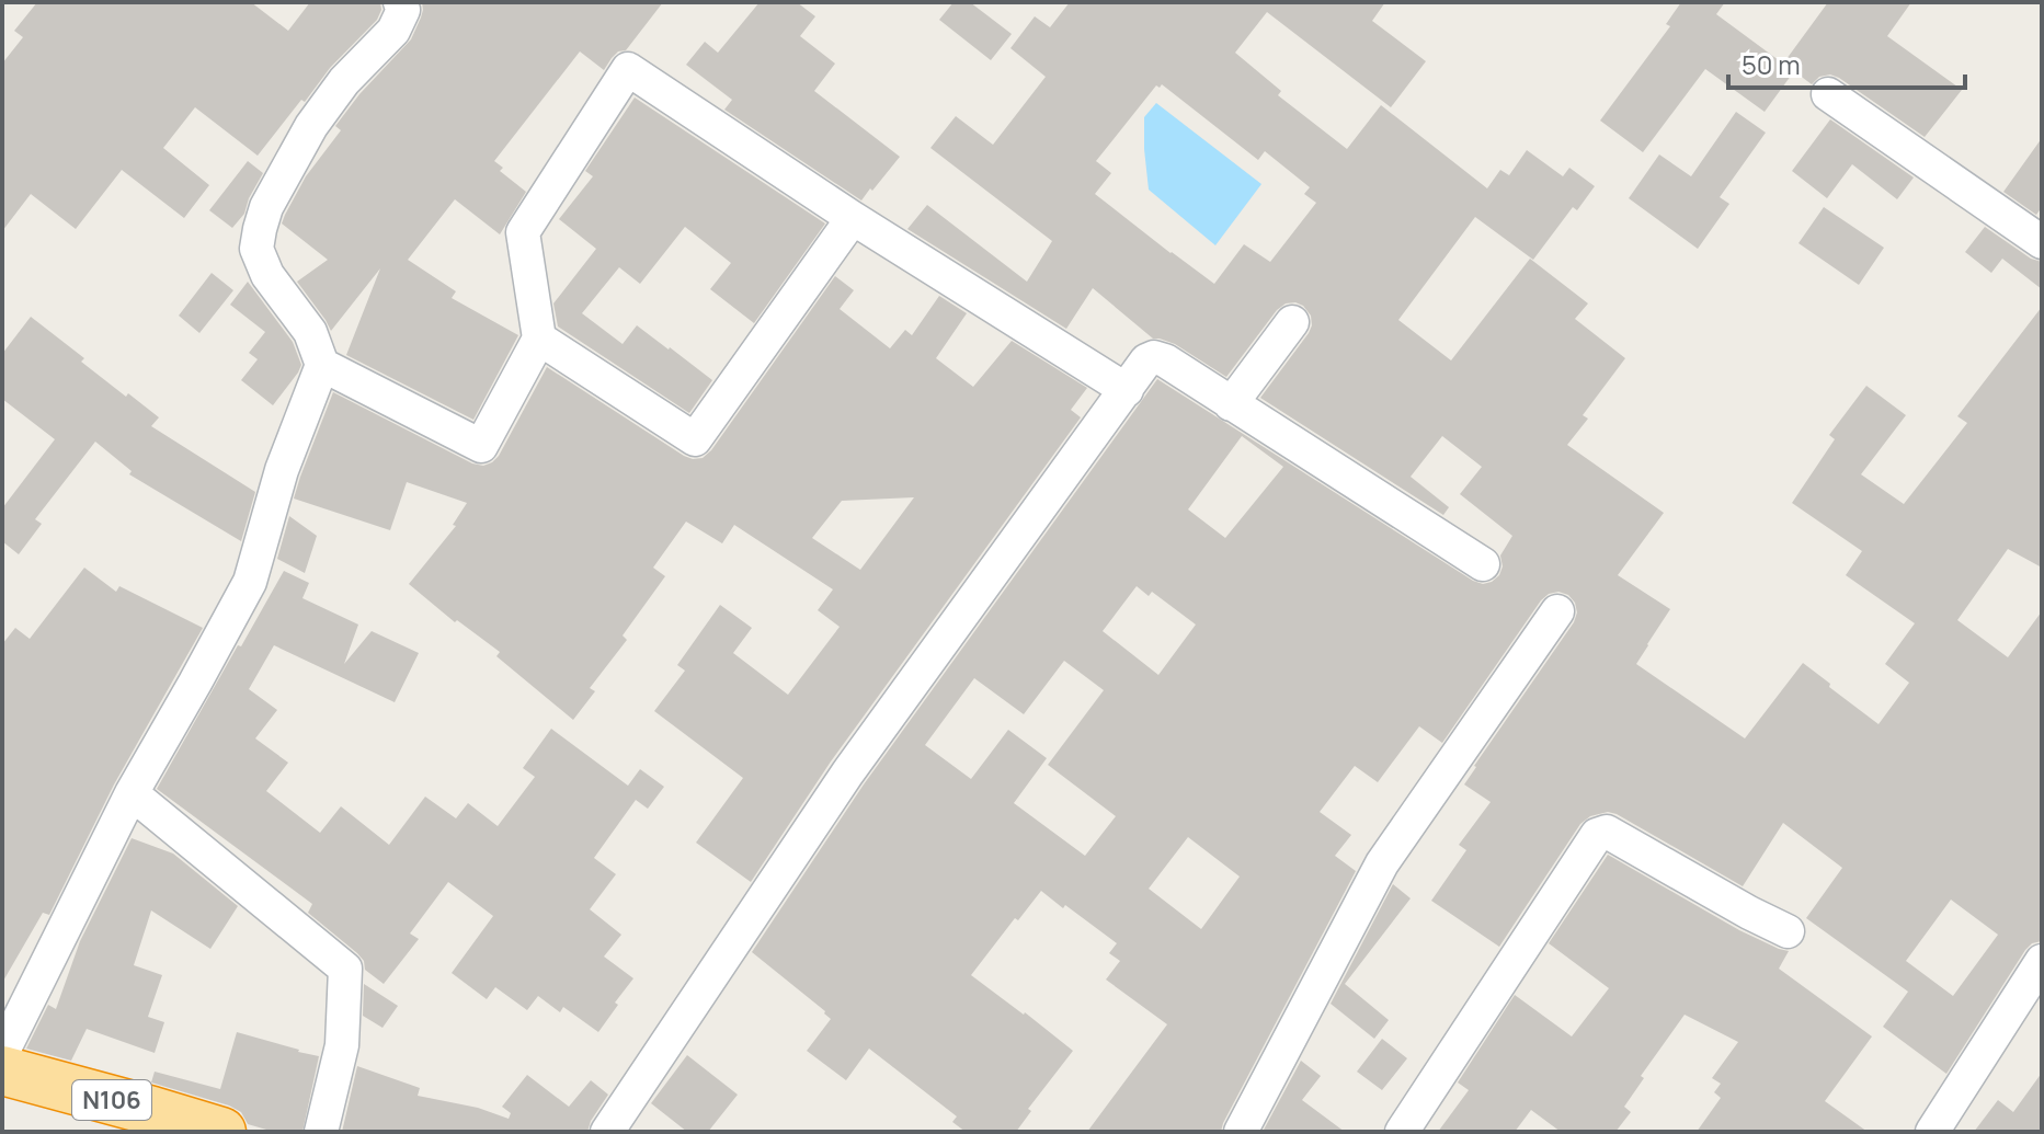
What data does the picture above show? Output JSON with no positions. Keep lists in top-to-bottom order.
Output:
{
  "streets": {
    "highway": ["N106"]
  },
  "scale_bar": "50 m"
}
